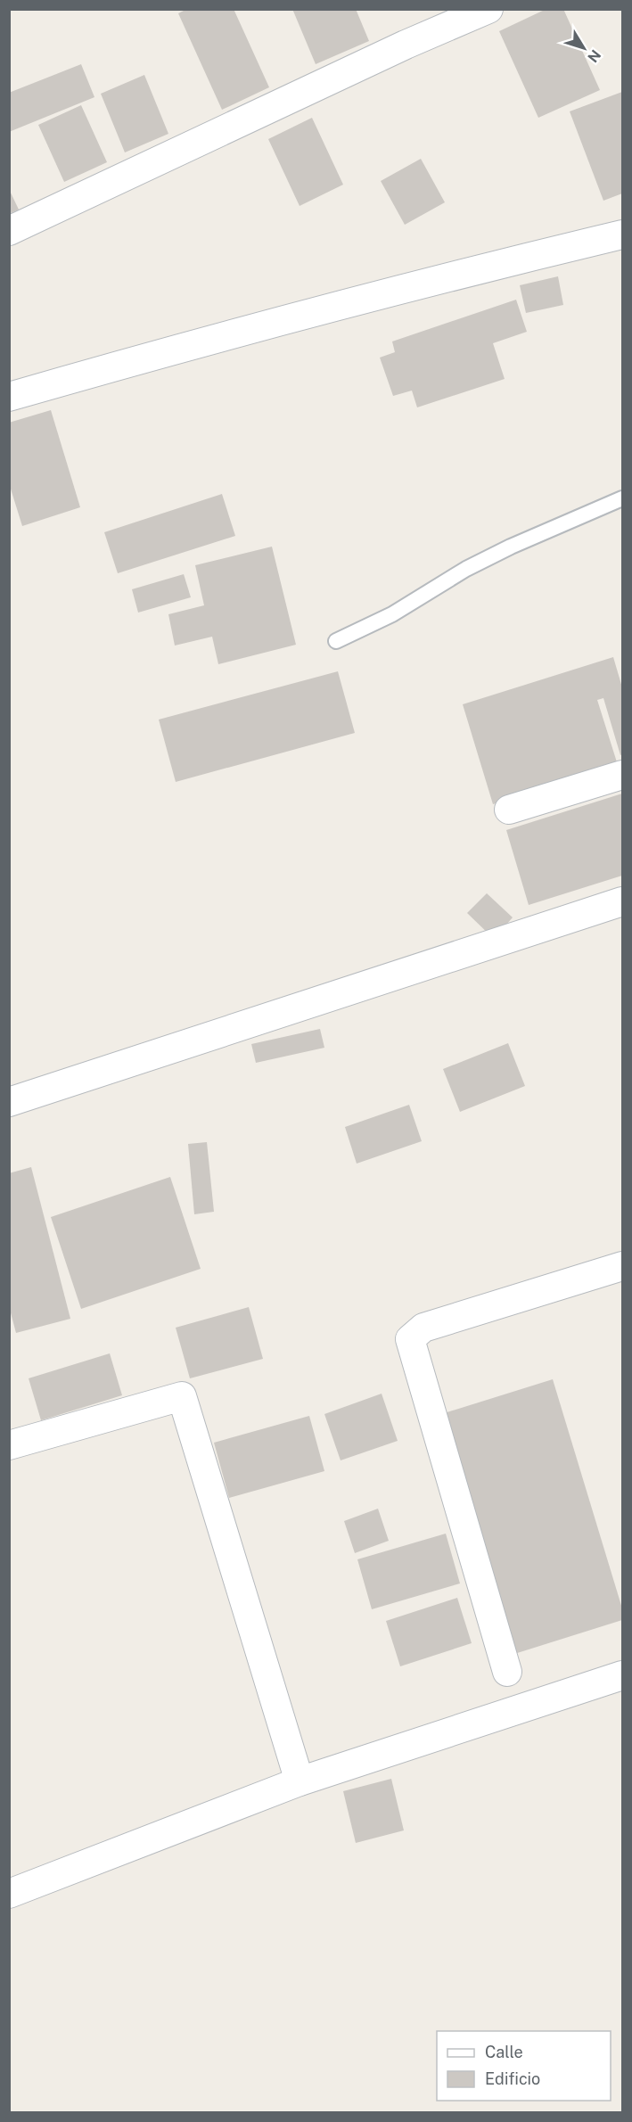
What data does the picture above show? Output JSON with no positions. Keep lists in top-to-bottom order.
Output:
{
  "legend": ["Calle", "Edificio"],
  "north": "bottom right"
}
